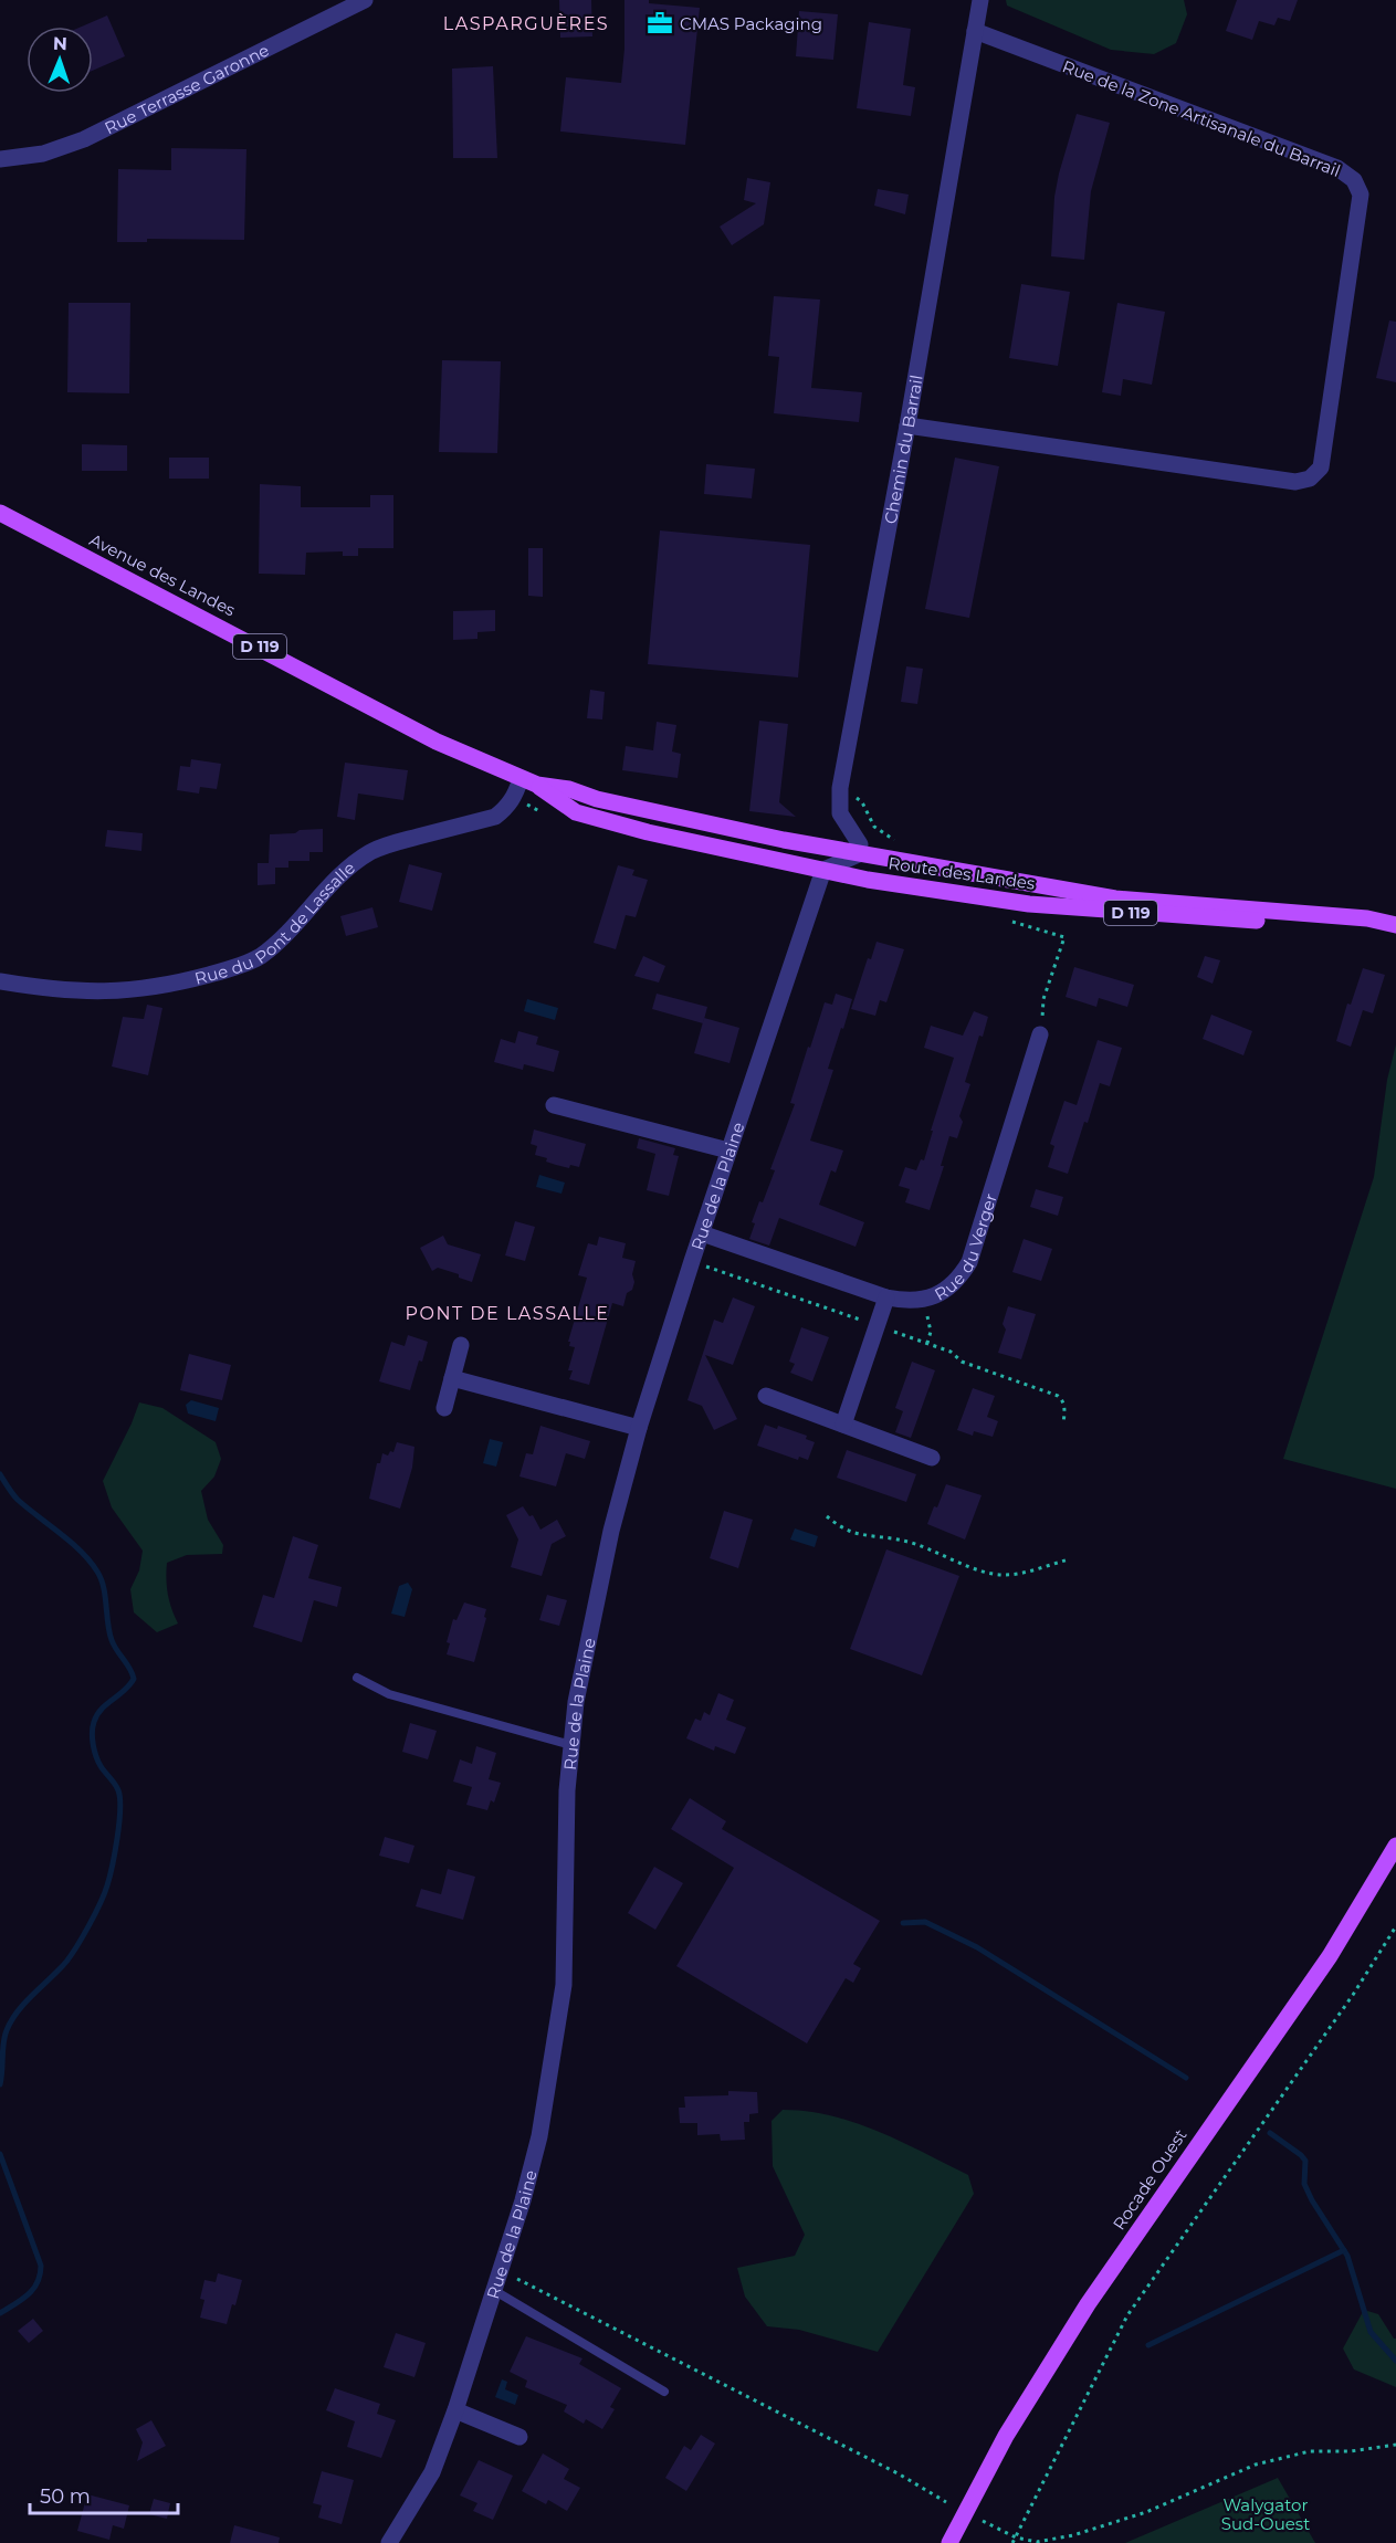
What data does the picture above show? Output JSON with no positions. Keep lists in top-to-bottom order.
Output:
{
  "streets": {
    "main road": [
      "Avenue des Landes",
      "D 119",
      "Route des Landes",
      "Rocade Ouest"
    ],
    "street": [
      "Rue Terrasse Garonne",
      "Rue de la Zone Artisanale du Barrail",
      "Chemin du Barrail",
      "Rue du Pont de Lassalle",
      "Rue de la Plaine",
      "Rue du Verger"
    ]
  },
  "crossings": [
    ["Rue de la Zone Artisanale du Barrail", "Chemin du Barrail"],
    ["Chemin du Barrail", "Route des Landes"],
    ["Avenue des Landes", "Route des Landes"],
    ["Avenue des Landes", "Rue du Pont de Lassalle"],
    ["Route des Landes", "Rue du Pont de Lassalle"],
    ["Route des Landes", "Rue de la Plaine"],
    ["Rue de la Plaine", "Rue du Verger"]
  ],
  "districts": ["LASPARGUÈRES", "PONT DE LASSALLE"],
  "parks": ["Walygator Sud-Ouest"],
  "places": {
    "office": ["CMAS Packaging"]
  },
  "scale_bar": "50 m",
  "north": "top"
}
